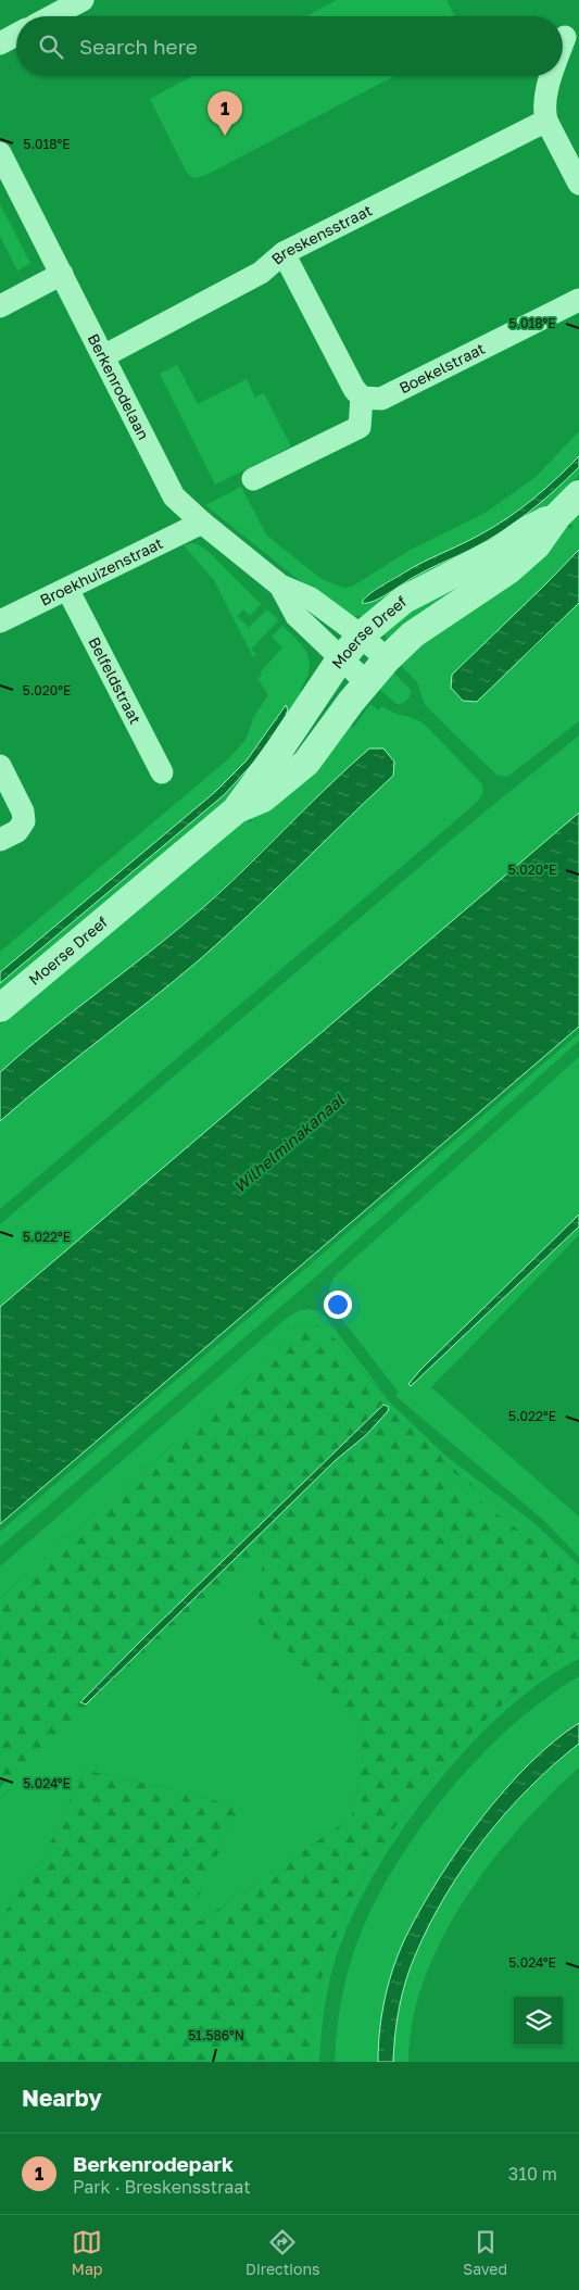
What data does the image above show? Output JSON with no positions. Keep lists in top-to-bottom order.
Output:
{
  "streets": {
    "street": [
      "Breskensstraat",
      "Boekelstraat",
      "Berkenrodelaan",
      "Broekhuizenstraat",
      "Moerse Dreef",
      "Belfeldstraat"
    ]
  },
  "crossings": [
    ["Breskensstraat", "Berkenrodelaan"],
    ["Berkenrodelaan", "Broekhuizenstraat"],
    ["Berkenrodelaan", "Moerse Dreef"],
    ["Broekhuizenstraat", "Belfeldstraat"]
  ],
  "water": ["Wilhelminakanaal"],
  "page": {
    "search": "Search here",
    "pins": "1",
    "heading": "Nearby",
    "list": [
      {
        "mark": "1",
        "name": "Berkenrodepark",
        "note": "Park · Breskensstraat",
        "value": "310 m"
      }
    ],
    "nav": ["Map", "Directions", "Saved"]
  },
  "coordinates": [
    "5.018°E",
    "5.020°E",
    "5.022°E",
    "5.024°E",
    "51.586°N"
  ]
}
